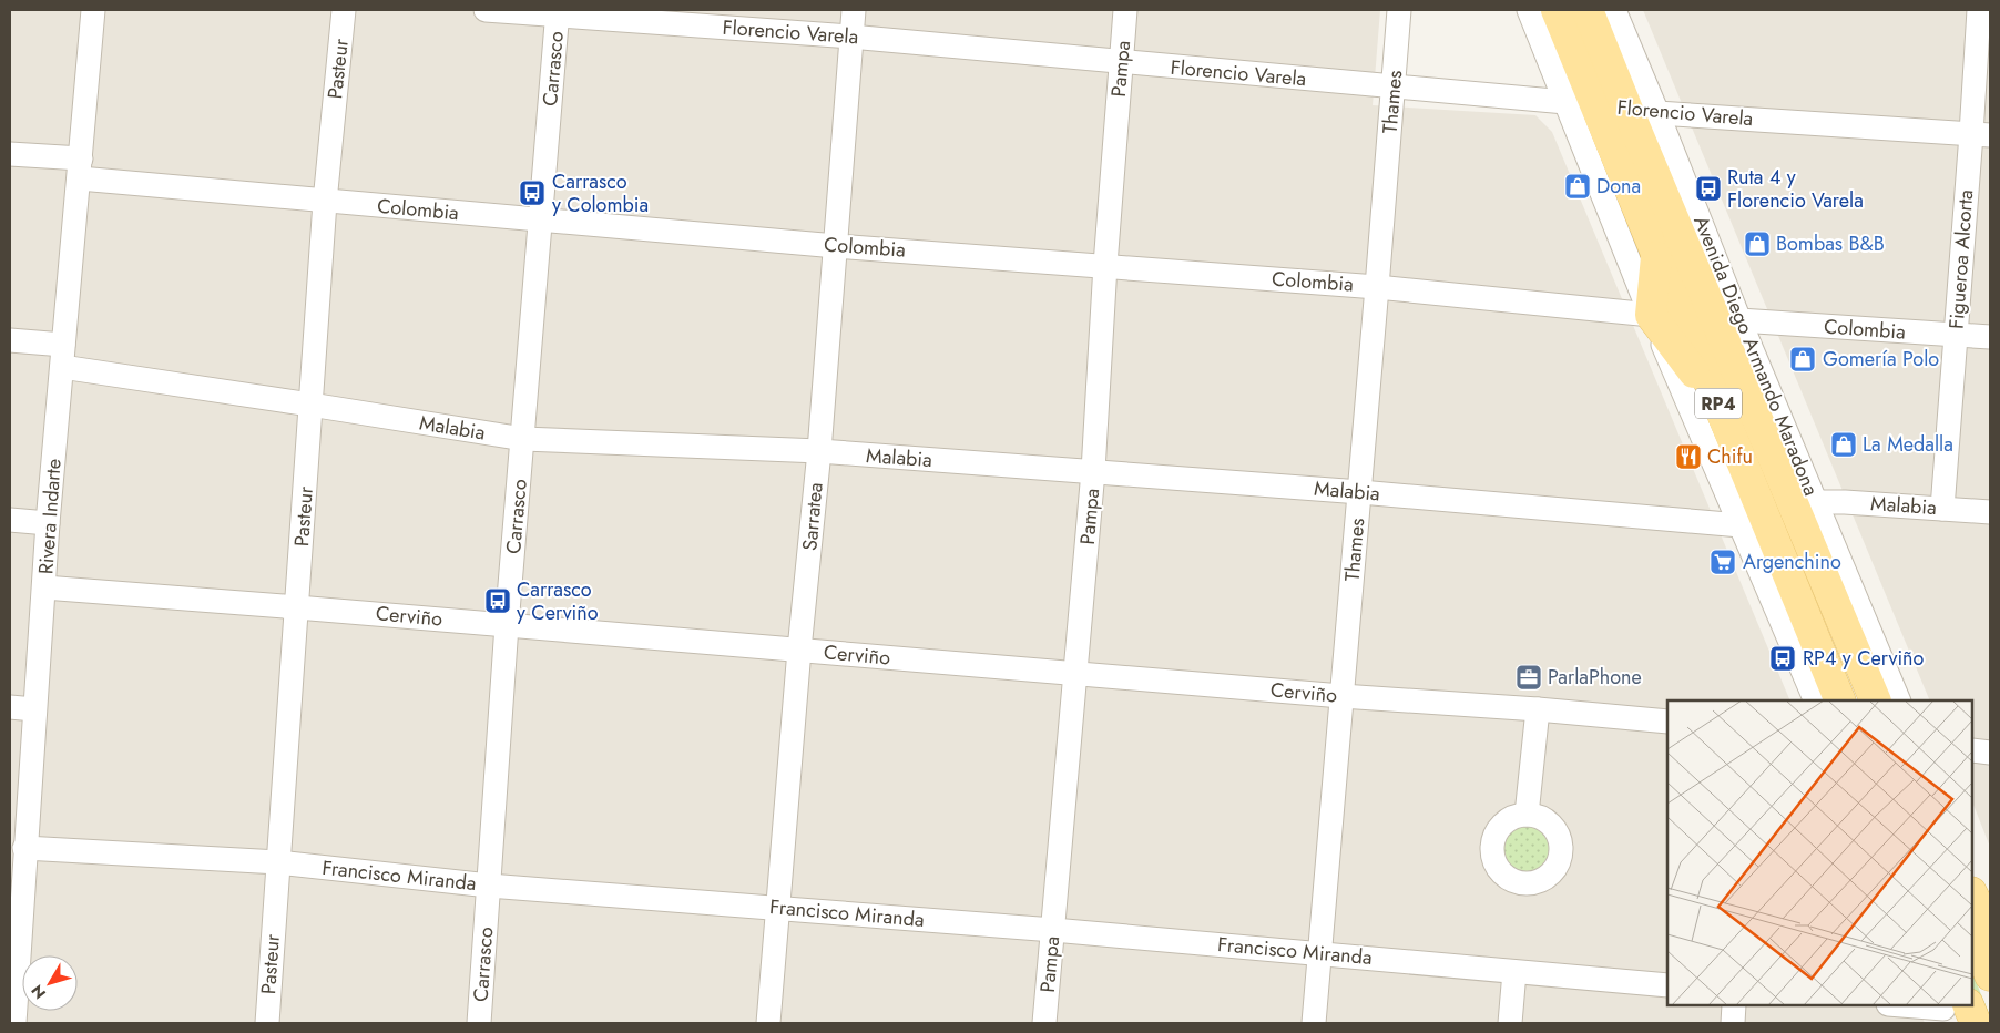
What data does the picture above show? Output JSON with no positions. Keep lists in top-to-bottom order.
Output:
{
  "streets": {
    "main road": ["Avenida Diego Armando Maradona", "RP4"],
    "street": [
      "Florencio Varela",
      "Pasteur",
      "Carrasco",
      "Pampa",
      "Thames",
      "Colombia",
      "Figueroa Alcorta",
      "Malabia",
      "Rivera Indarte",
      "Sarratea",
      "Cerviño",
      "Francisco Miranda"
    ]
  },
  "crossings": [
    ["Florencio Varela", "Carrasco"],
    ["Florencio Varela", "Pampa"],
    ["Florencio Varela", "Thames"],
    ["Florencio Varela", "Figueroa Alcorta"],
    ["Florencio Varela", "Avenida Diego Armando Maradona"],
    ["Florencio Varela", "RP4"],
    ["Florencio Varela", "Sarratea"],
    ["Pasteur", "Colombia"],
    ["Pasteur", "Malabia"],
    ["Pasteur", "Cerviño"],
    ["Pasteur", "Francisco Miranda"],
    ["Carrasco", "Colombia"],
    ["Carrasco", "Malabia"],
    ["Carrasco", "Cerviño"],
    ["Carrasco", "Francisco Miranda"],
    ["Pampa", "Colombia"],
    ["Pampa", "Malabia"],
    ["Pampa", "Cerviño"],
    ["Pampa", "Francisco Miranda"],
    ["Thames", "Colombia"],
    ["Thames", "Malabia"],
    ["Thames", "Cerviño"],
    ["Thames", "Francisco Miranda"],
    ["Colombia", "Figueroa Alcorta"],
    ["Colombia", "Avenida Diego Armando Maradona"],
    ["Colombia", "Rivera Indarte"],
    ["Colombia", "Sarratea"],
    ["Figueroa Alcorta", "Malabia"],
    ["Avenida Diego Armando Maradona", "Malabia"],
    ["Malabia", "Rivera Indarte"],
    ["Malabia", "Sarratea"],
    ["Rivera Indarte", "Cerviño"],
    ["Rivera Indarte", "Francisco Miranda"],
    ["Sarratea", "Cerviño"],
    ["Sarratea", "Francisco Miranda"]
  ],
  "places": {
    "shop": [
      "Dona",
      "Bombas B&B",
      "Gomería Polo",
      "La Medalla"
    ],
    "bus stop": [
      "Ruta 4 y Florencio Varela",
      "Carrasco y Colombia",
      "Carrasco y Cerviño",
      "RP4 y Cerviño"
    ],
    "restaurant": ["Chifu"],
    "supermarket": ["Argenchino"],
    "office": ["ParlaPhone"]
  },
  "north": "bottom left"
}
